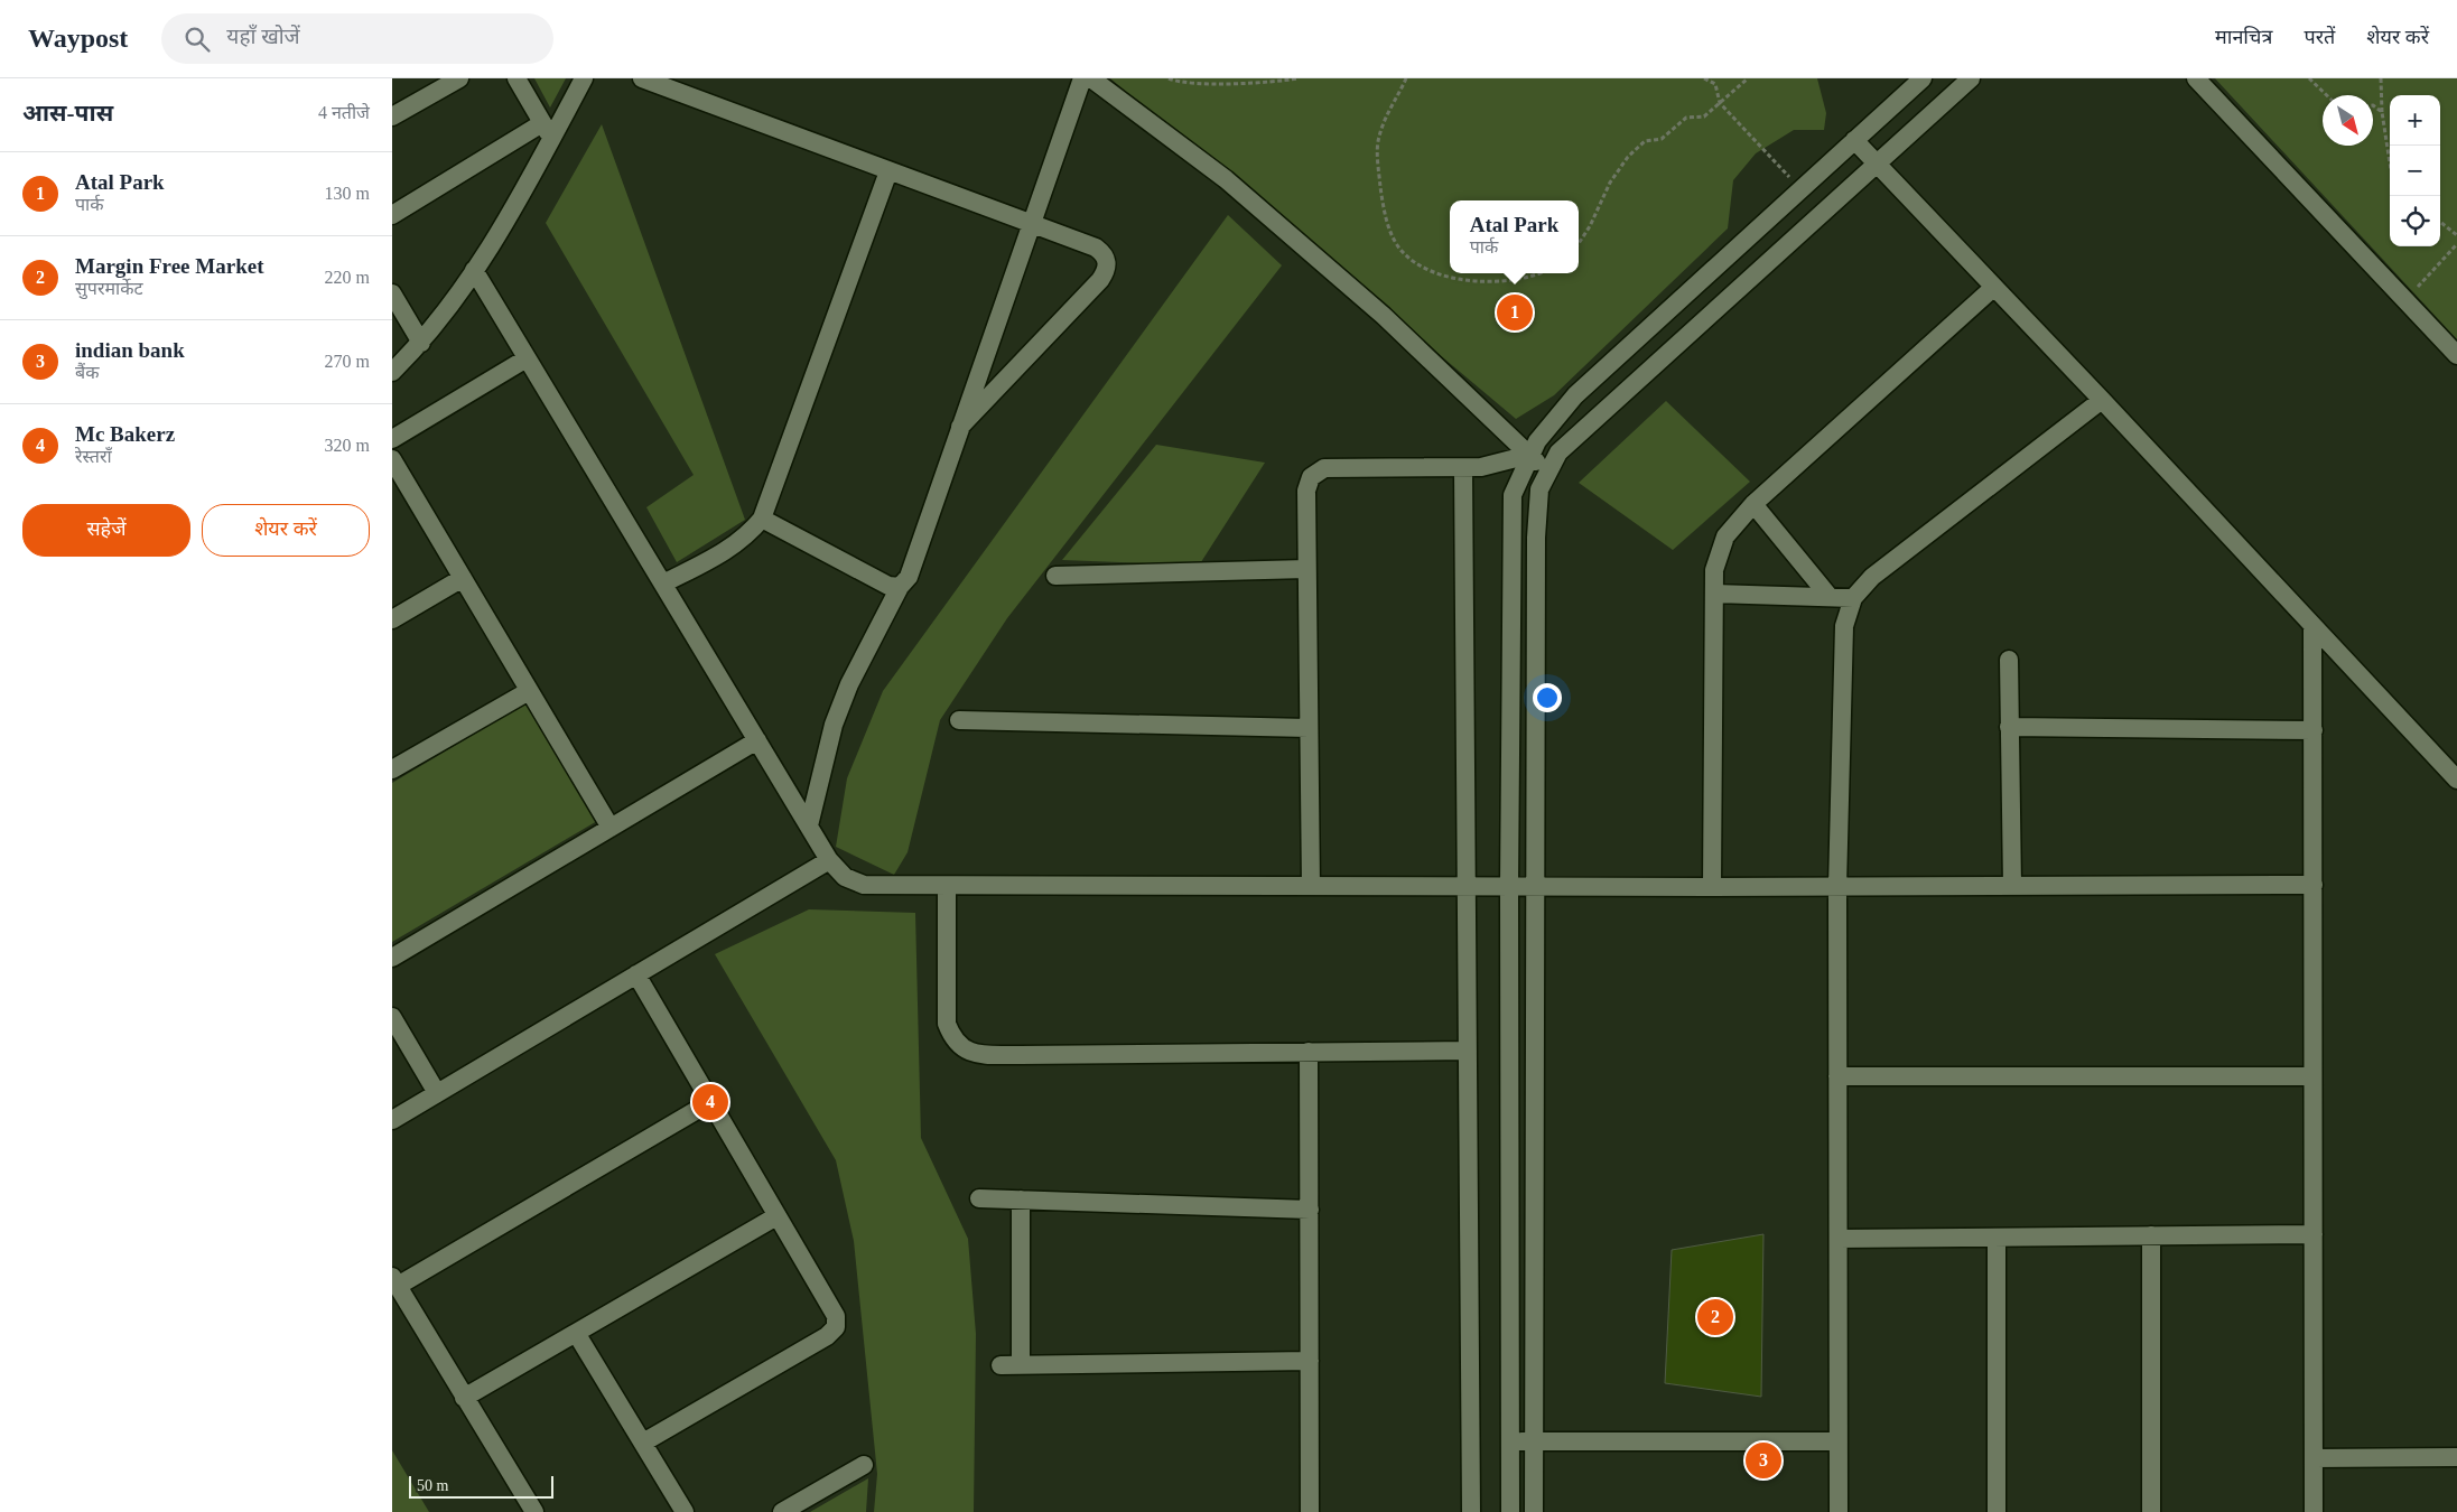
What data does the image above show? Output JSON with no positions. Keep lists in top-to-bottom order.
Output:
{
  "scale_bar": "50 m",
  "north": "bottom right",
  "page": {
    "header": "Waypost",
    "search": "यहाँ खोजें",
    "nav": ["मानचित्र", "परतें", "शेयर करें"],
    "heading": ["आस-पास", "4 नतीजे"],
    "map_buttons": ["+", "−"],
    "list": [
      {
        "mark": "1",
        "name": "Atal Park",
        "note": "पार्क",
        "value": "130 m"
      },
      {
        "mark": "2",
        "name": "Margin Free Market",
        "note": "सुपरमार्केट",
        "value": "220 m"
      },
      {
        "mark": "3",
        "name": "indian bank",
        "note": "बैंक",
        "value": "270 m"
      },
      {
        "mark": "4",
        "name": "Mc Bakerz",
        "note": "रेस्तराँ",
        "value": "320 m"
      }
    ],
    "popup": ["Atal Park", "पार्क"],
    "pins": [
      "1",
      "4",
      "2",
      "3"
    ],
    "buttons": ["सहेजें", "शेयर करें"],
    "scale": "50 m"
  }
}
